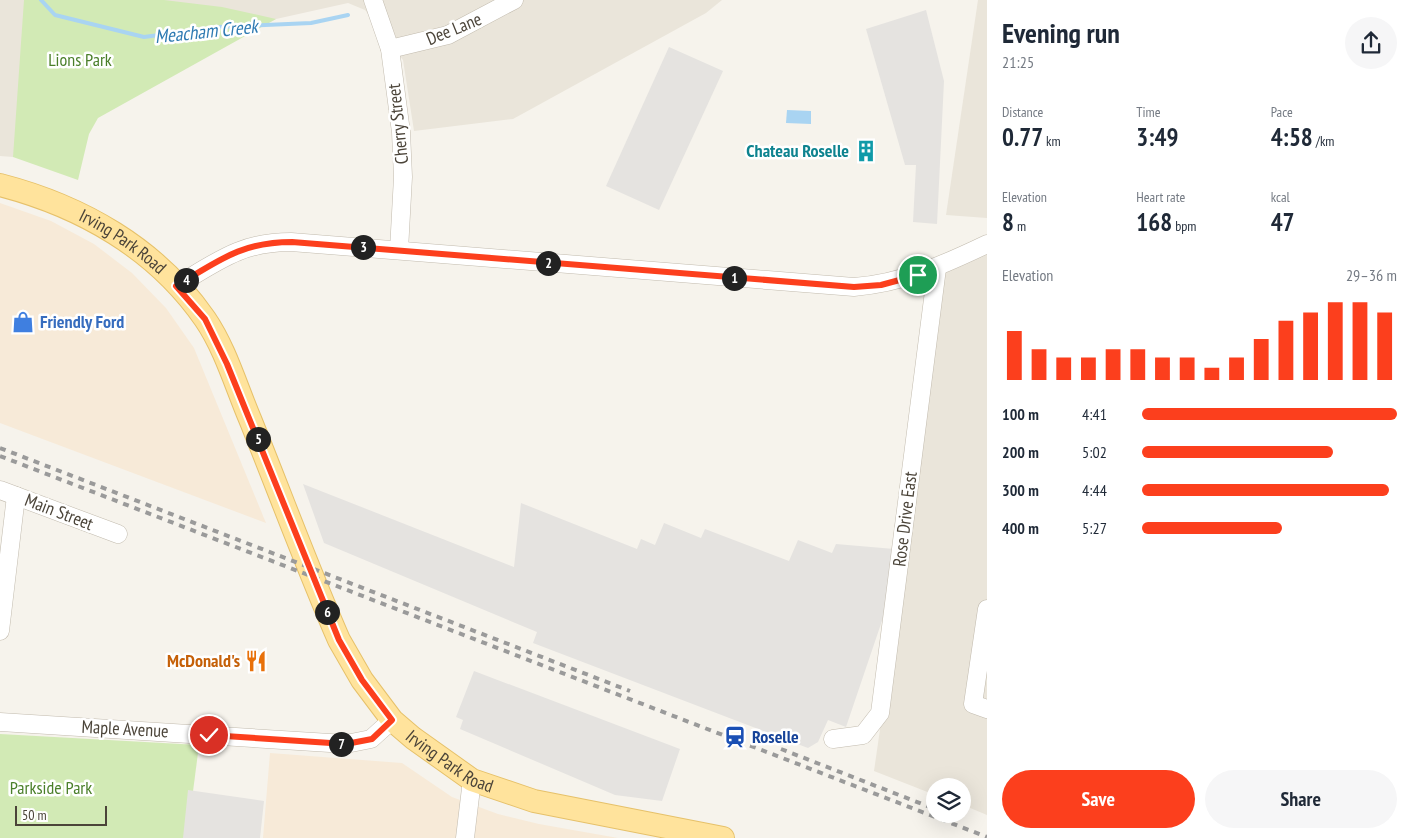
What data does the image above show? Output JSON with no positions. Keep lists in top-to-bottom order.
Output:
{
  "streets": {
    "main road": ["Irving Park Road"],
    "street": [
      "Dee Lane",
      "Cherry Street",
      "Main Street",
      "Rose Drive East",
      "Maple Avenue"
    ]
  },
  "crossings": [
    ["Dee Lane", "Cherry Street"],
    ["Irving Park Road", "Maple Avenue"]
  ],
  "water": ["Meacham Creek"],
  "parks": ["Lions Park", "Parkside Park"],
  "places": {
    "building": ["Chateau Roselle"],
    "shop": ["Friendly Ford"],
    "restaurant": ["McDonald's"],
    "station": ["Roselle"]
  },
  "scale_bar": "50 m",
  "page": {
    "heading": ["Evening run", "21:25"],
    "stats": [
      ["Distance", "0.77 km"],
      ["Time", "3:49"],
      ["Pace", "4:58 /km"],
      ["Elevation", "8 m"],
      ["Heart rate", "168 bpm"],
      ["kcal", "47"]
    ],
    "pins": [
      "3",
      "2",
      "1",
      "4",
      "5",
      "6",
      "7"
    ],
    "chart": ["Elevation", "29–36 m"],
    "list": [
      {
        "name": "100 m",
        "note": "4:41"
      },
      {
        "name": "200 m",
        "note": "5:02"
      },
      {
        "name": "300 m",
        "note": "4:44"
      },
      {
        "name": "400 m",
        "note": "5:27"
      }
    ],
    "buttons": ["Save", "Share"],
    "scale": "50 m"
  }
}
